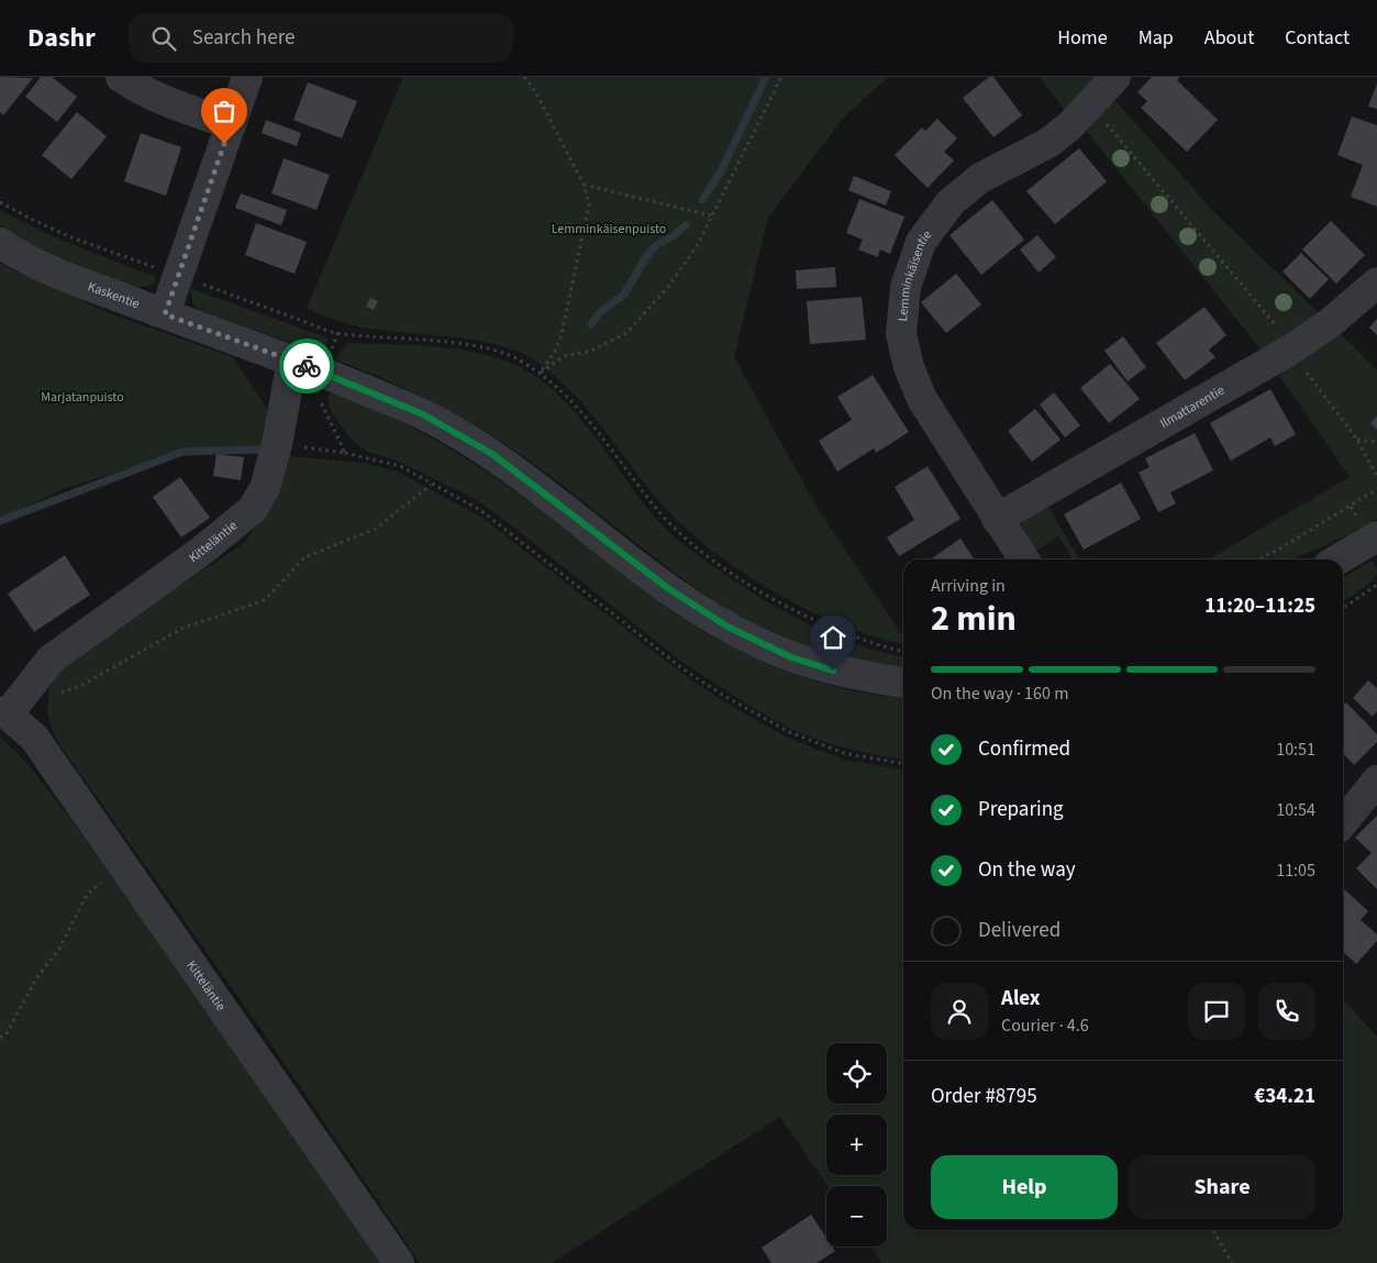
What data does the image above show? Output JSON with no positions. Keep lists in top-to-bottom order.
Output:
{
  "streets": {
    "street": [
      "Lemminkäisentie",
      "Kaskentie",
      "Ilmattarentie",
      "Kitteläntie"
    ]
  },
  "crossings": [
    ["Lemminkäisentie", "Ilmattarentie"],
    ["Kaskentie", "Kitteläntie"]
  ],
  "parks": ["Lemminkäisenpuisto", "Marjatanpuisto"],
  "page": {
    "header": "Dashr",
    "search": "Search here",
    "nav": [
      "Home",
      "Map",
      "About",
      "Contact"
    ],
    "heading": ["2 min", "Arriving in", "11:20–11:25"],
    "panel": [
      "Alex",
      "Courier · 4.6",
      "Order #8795",
      "€34.21"
    ],
    "bar": "On the way · 160 m",
    "list": [
      ["Confirmed", "10:51"],
      ["Preparing", "10:54"],
      ["On the way", "11:05"],
      "Delivered"
    ],
    "map_buttons": ["+", "−"],
    "buttons": ["Help", "Share"]
  }
}
